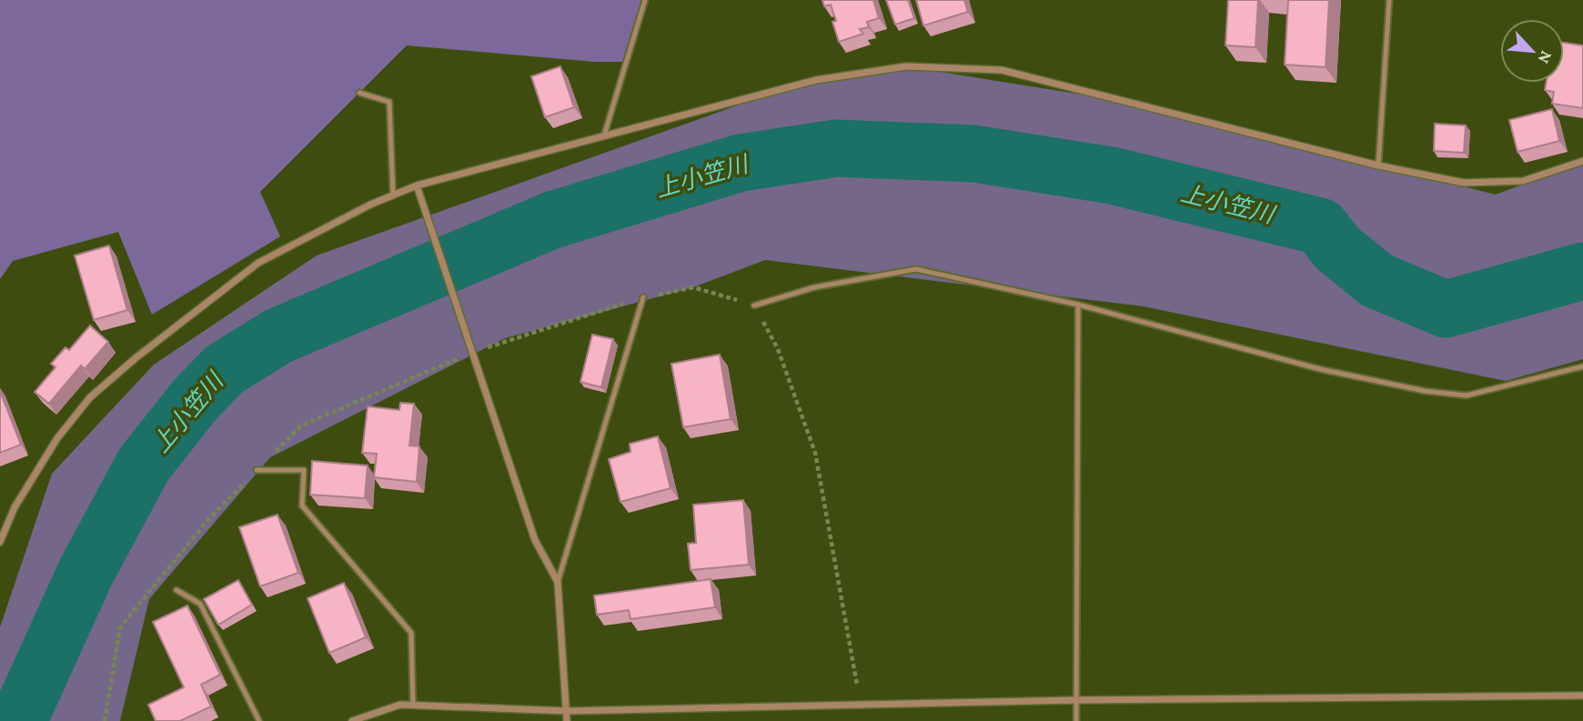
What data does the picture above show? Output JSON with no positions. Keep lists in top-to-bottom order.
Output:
{
  "water": ["上小笠川"],
  "north": "bottom right"
}
